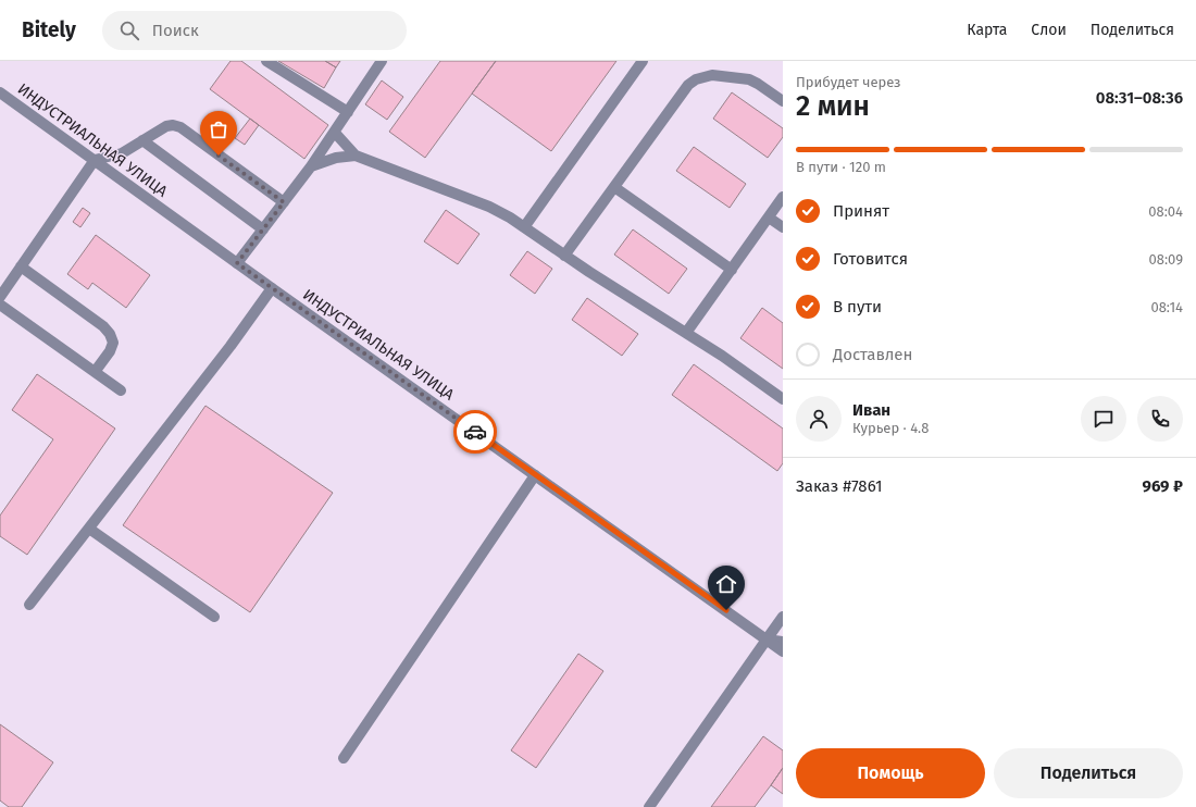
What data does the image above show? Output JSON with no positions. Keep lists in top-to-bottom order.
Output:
{
  "streets": {
    "street": ["ИНДУСТРИАЛЬНАЯ УЛИЦА"]
  },
  "page": {
    "header": "Bitely",
    "search": "Поиск",
    "nav": ["Карта", "Слои", "Поделиться"],
    "heading": ["2 мин", "Прибудет через", "08:31–08:36"],
    "panel": [
      "Иван",
      "Курьер · 4.8",
      "Заказ #7861",
      "969 ₽"
    ],
    "bar": "В пути · 120 m",
    "list": [
      ["Принят", "08:04"],
      ["Готовится", "08:09"],
      ["В пути", "08:14"],
      "Доставлен"
    ],
    "buttons": ["Помощь", "Поделиться"]
  }
}
